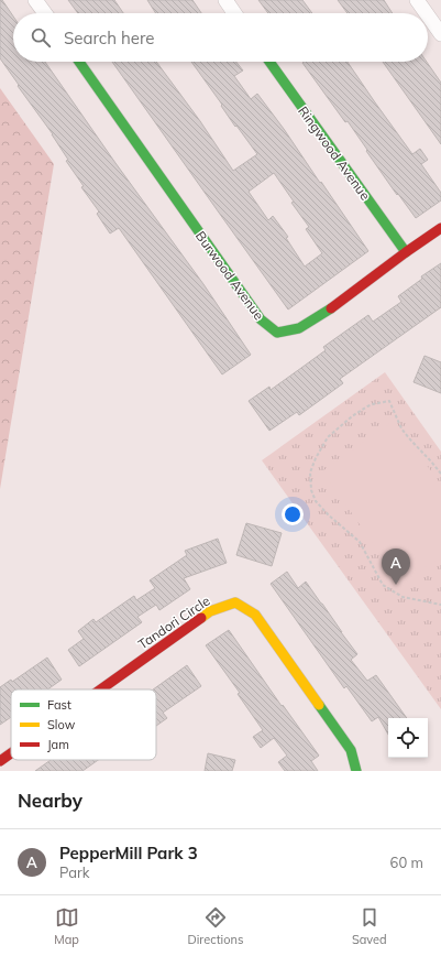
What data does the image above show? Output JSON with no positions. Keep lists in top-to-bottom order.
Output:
{
  "streets": {
    "street": ["Ringwood Avenue", "Burwood Avenue", "Tandori Circle"]
  },
  "crossings": [
    ["Ringwood Avenue", "Burwood Avenue"]
  ],
  "legend": ["Fast", "Slow", "Jam"],
  "page": {
    "search": "Search here",
    "pins": "A",
    "heading": "Nearby",
    "list": [
      {
        "mark": "A",
        "name": "PepperMill Park 3",
        "note": "Park",
        "value": "60 m"
      }
    ],
    "nav": ["Map", "Directions", "Saved"]
  }
}
